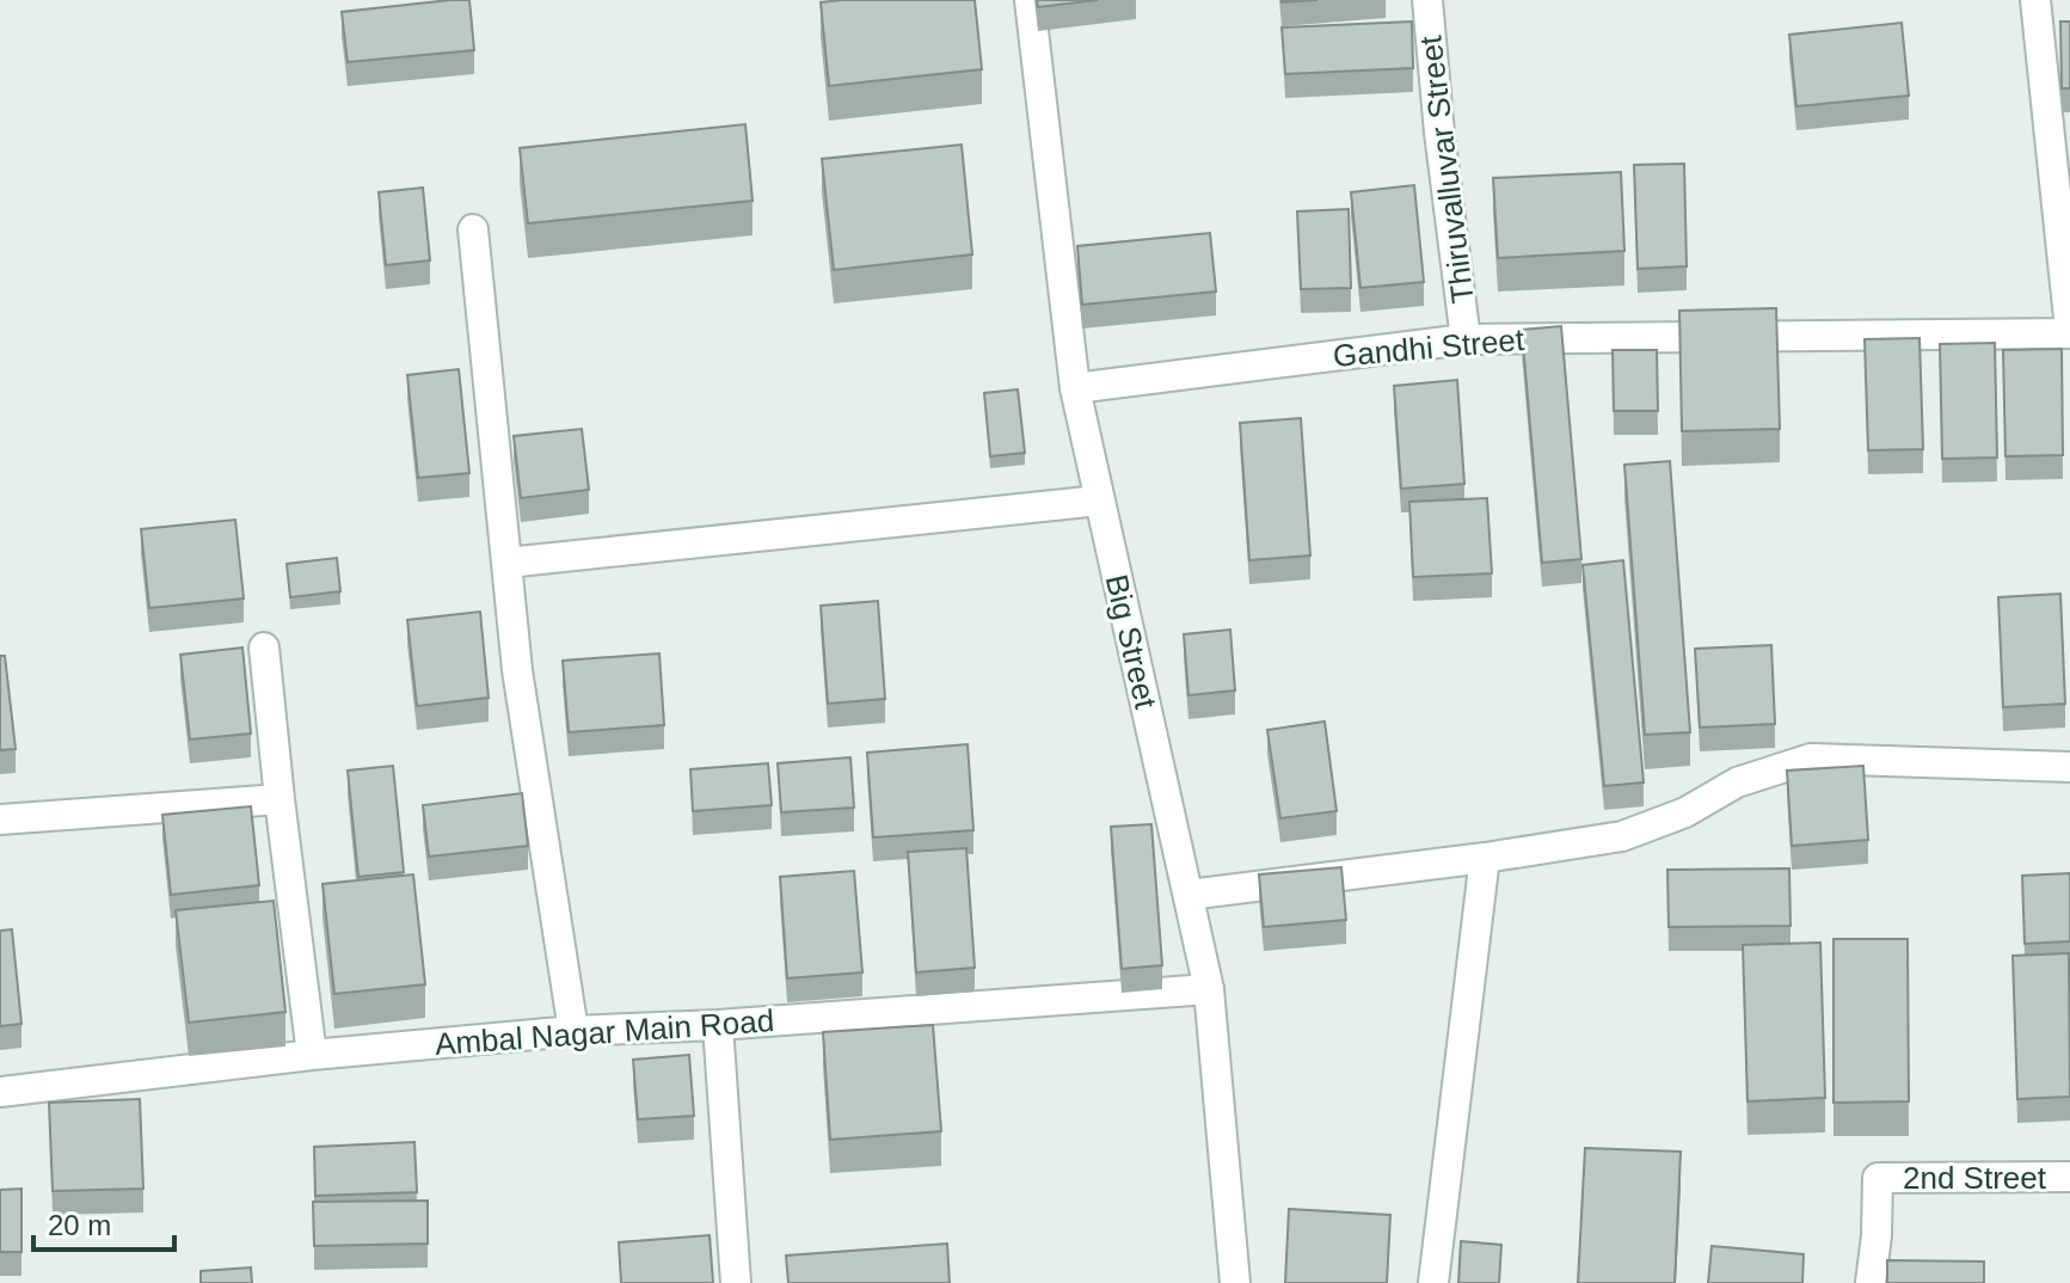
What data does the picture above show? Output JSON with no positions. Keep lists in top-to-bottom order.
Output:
{
  "streets": {
    "street": [
      "Thiruvalluvar Street",
      "Gandhi Street",
      "Big Street",
      "Ambal Nagar Main Road",
      "2nd Street"
    ]
  },
  "crossings": [
    ["Thiruvalluvar Street", "Gandhi Street"],
    ["Gandhi Street", "Big Street"],
    ["Big Street", "Ambal Nagar Main Road"]
  ],
  "scale_bar": "20 m"
}
